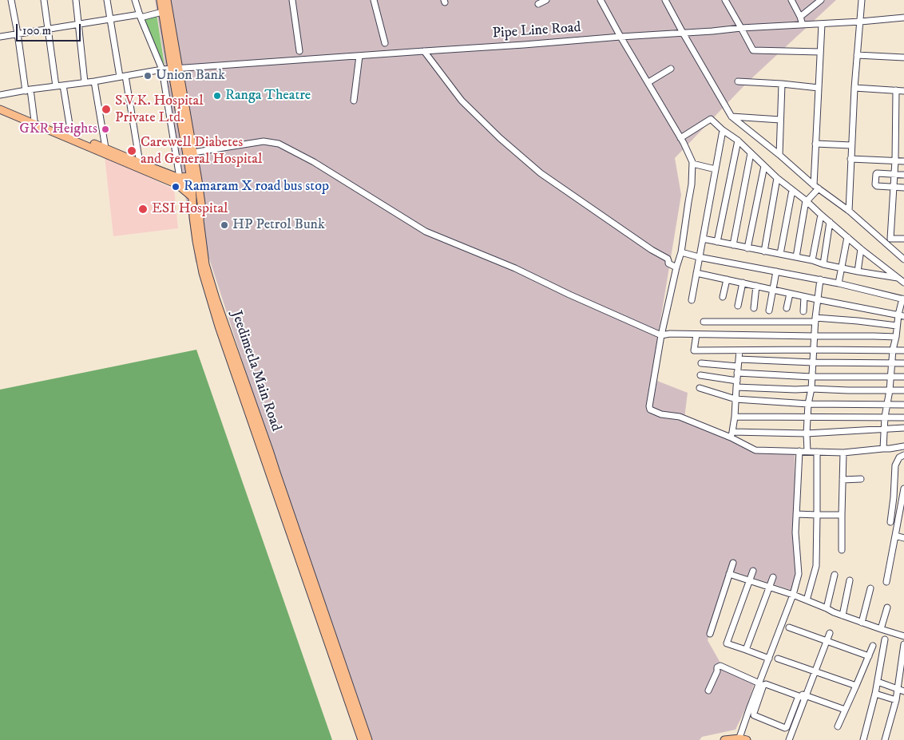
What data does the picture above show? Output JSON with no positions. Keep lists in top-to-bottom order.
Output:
{
  "streets": {
    "main road": ["Jeedimetla Main Road"],
    "street": ["Pipe Line Road"]
  },
  "crossings": [
    ["Pipe Line Road", "Jeedimetla Main Road"]
  ],
  "places": [
    "Union Bank",
    "Ranga Theatre",
    "S.V.K. Hospital Private Ltd.",
    "GKR Heights",
    "Carewell Diabetes and General Hospital",
    "Ramaram X road bus stop",
    "ESI Hospital",
    "HP Petrol Bunk"
  ],
  "scale_bar": "100 m"
}
